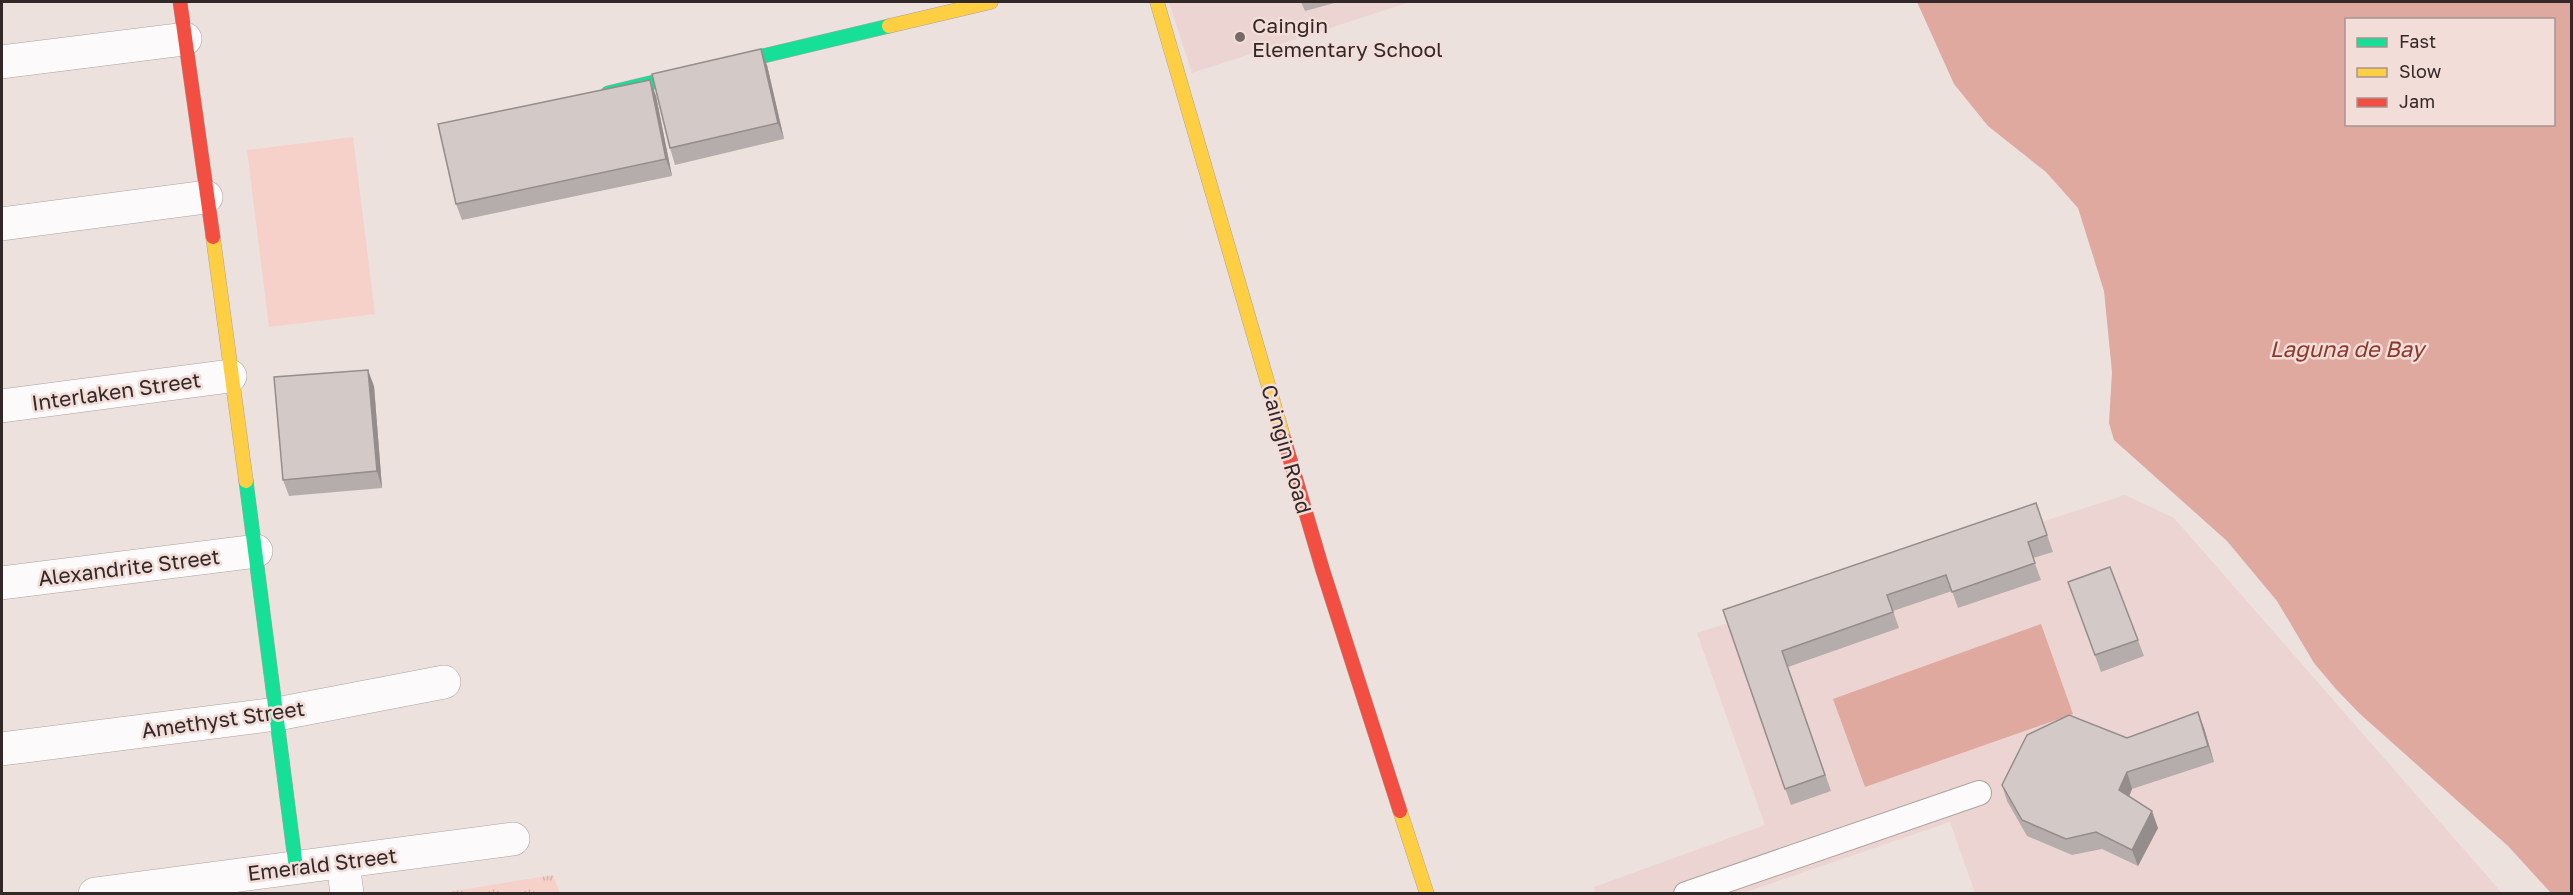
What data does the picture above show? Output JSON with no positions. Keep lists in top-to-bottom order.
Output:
{
  "streets": {
    "street": [
      "Interlaken Street",
      "Caingin Road",
      "Alexandrite Street",
      "Amethyst Street",
      "Emerald Street"
    ]
  },
  "water": ["Laguna de Bay"],
  "places": ["Caingin Elementary School"],
  "legend": ["Fast", "Slow", "Jam"]
}
